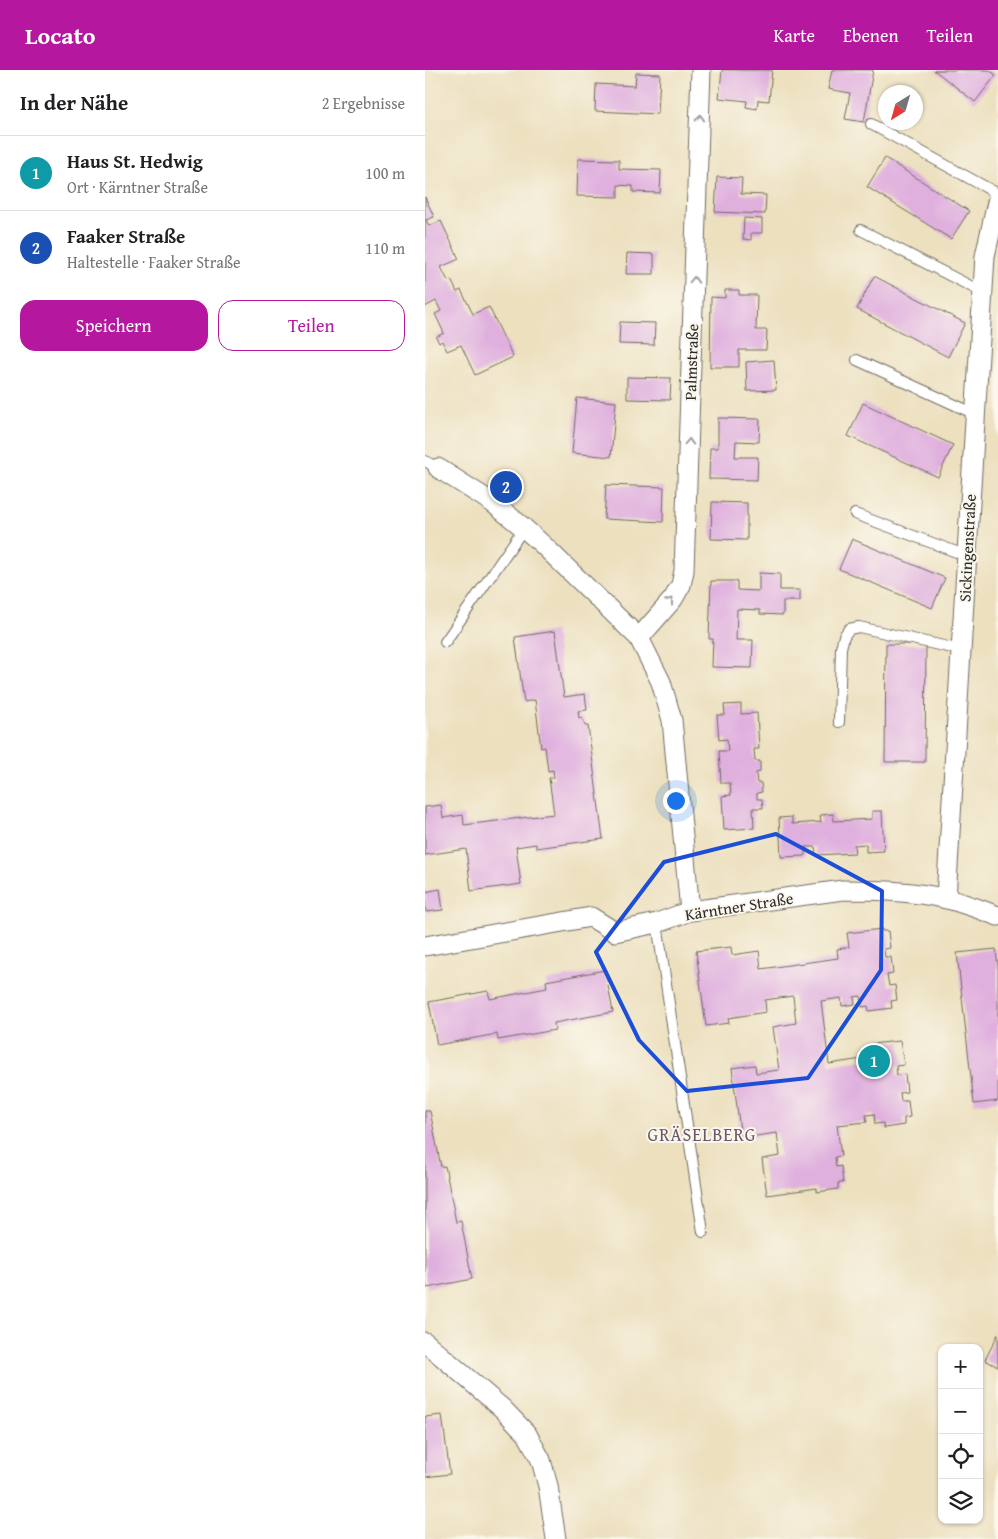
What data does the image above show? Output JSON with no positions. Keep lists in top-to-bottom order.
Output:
{
  "streets": {
    "street": ["Palmstraße", "Sickingenstraße", "Kärntner Straße"]
  },
  "crossings": [
    ["Sickingenstraße", "Kärntner Straße"]
  ],
  "one_way": ["Palmstraße"],
  "districts": ["GRÄSELBERG"],
  "north": "bottom left",
  "page": {
    "header": "Locato",
    "nav": ["Karte", "Ebenen", "Teilen"],
    "heading": ["In der Nähe", "2 Ergebnisse"],
    "list": [
      {
        "mark": "1",
        "name": "Haus St. Hedwig",
        "note": "Ort · Kärntner Straße",
        "value": "100 m"
      },
      {
        "mark": "2",
        "name": "Faaker Straße",
        "note": "Haltestelle · Faaker Straße",
        "value": "110 m"
      }
    ],
    "buttons": ["Speichern", "Teilen"],
    "pins": ["2", "1"],
    "map_buttons": ["+", "−"]
  }
}
